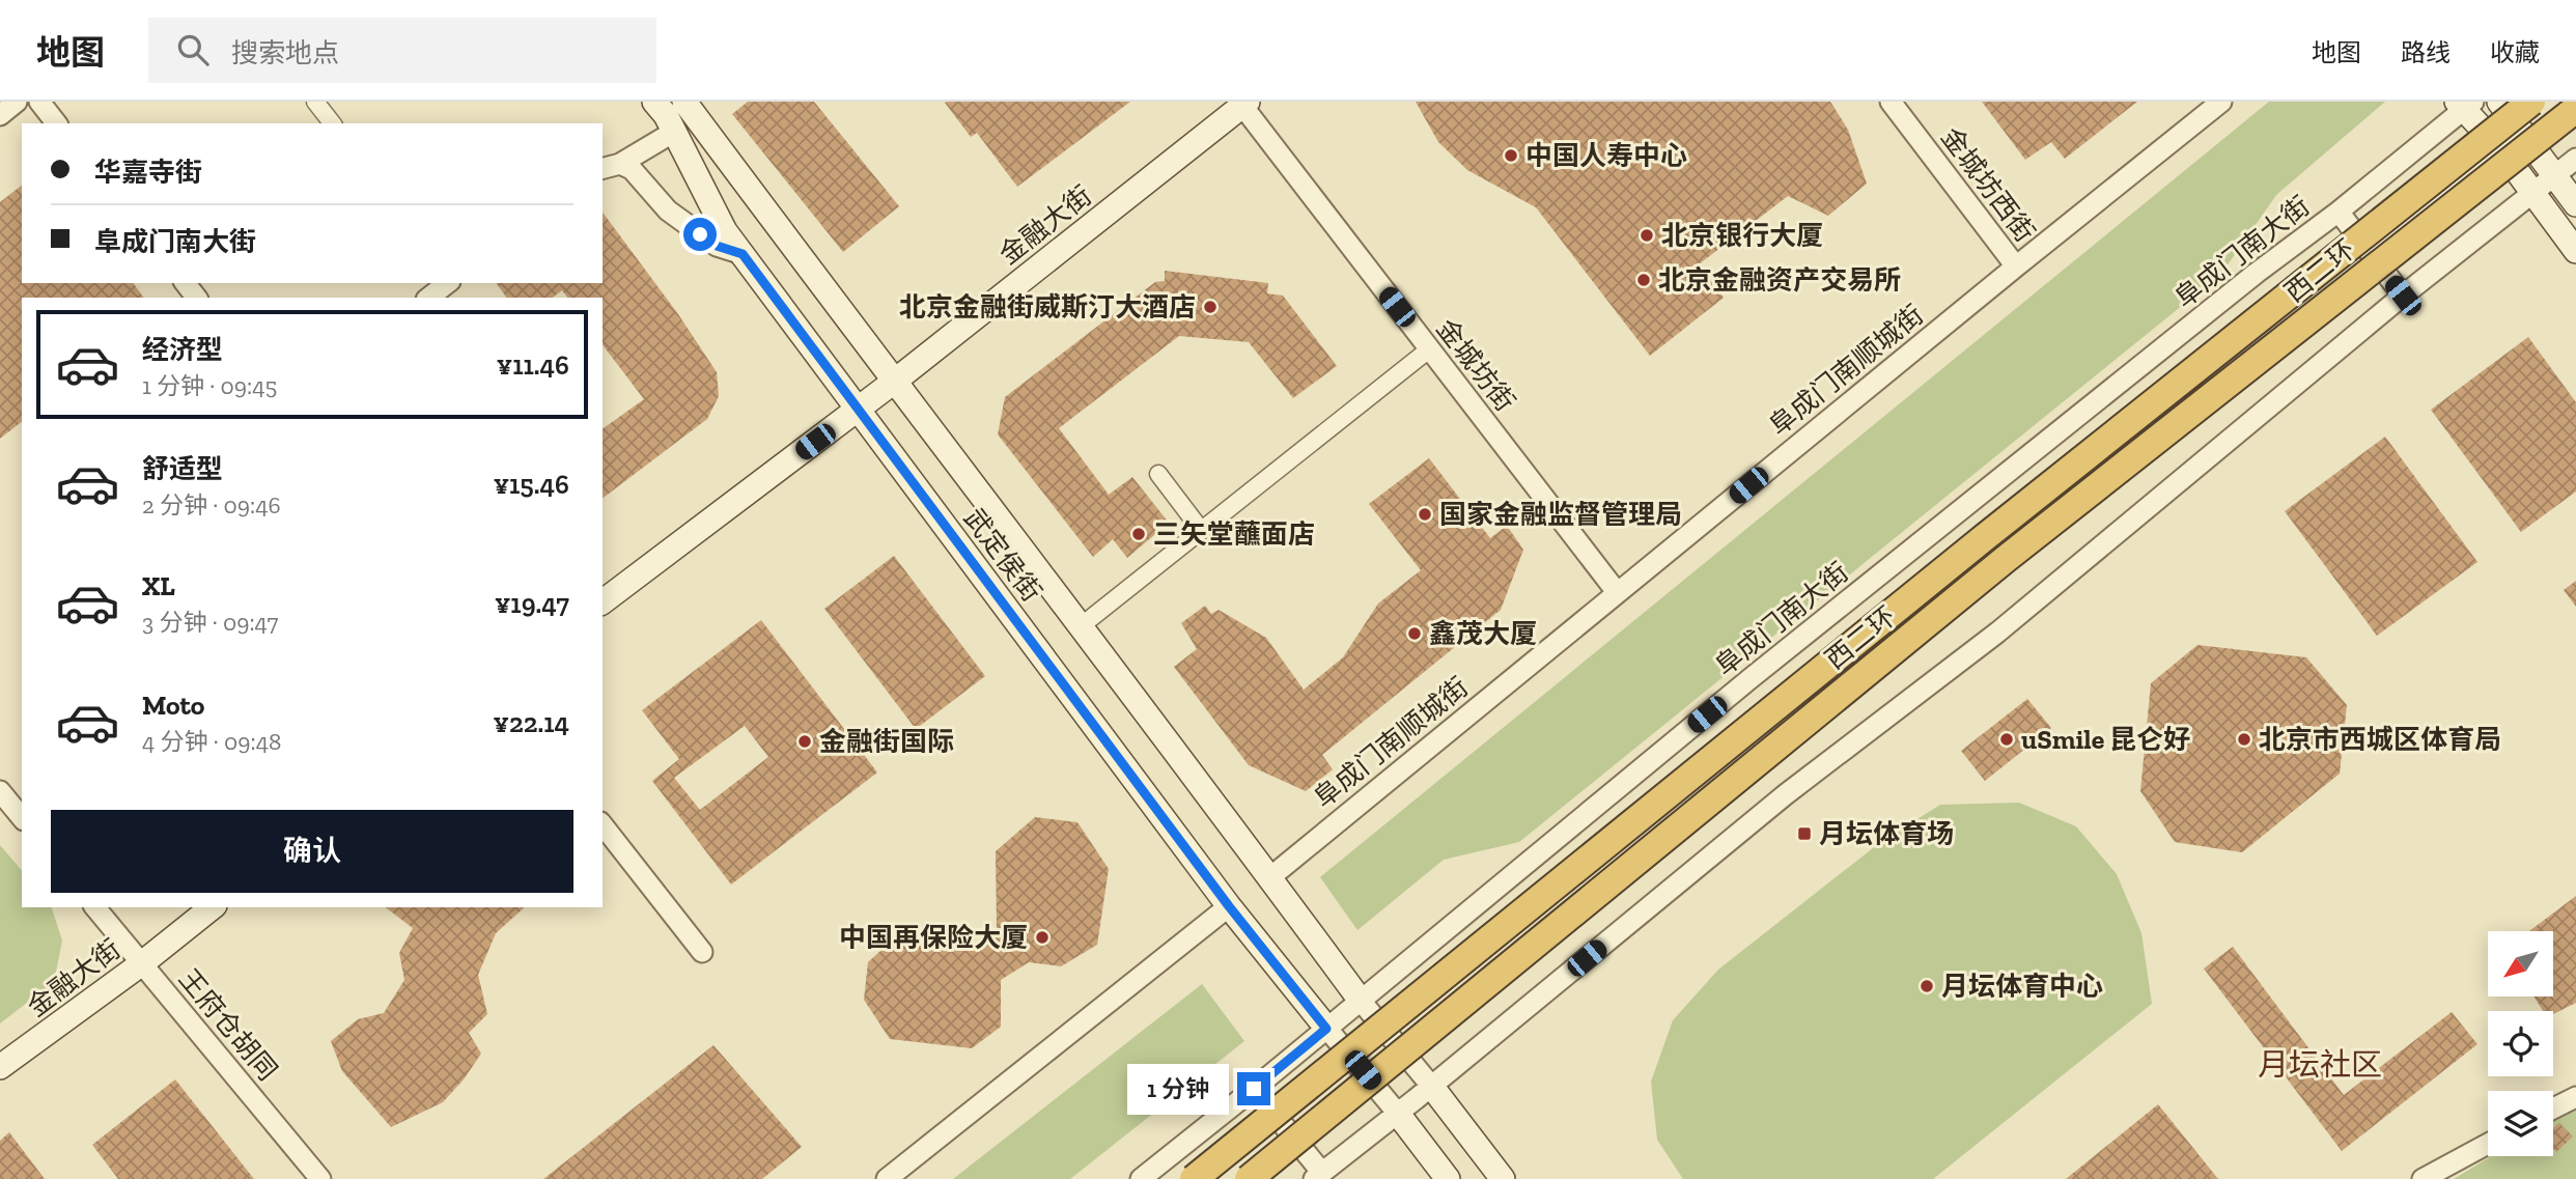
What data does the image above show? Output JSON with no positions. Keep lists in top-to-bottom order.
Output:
{
  "streets": {
    "highway": ["西二环"],
    "main road": ["金融大街", "武定侯街"],
    "street": [
      "金城坊西街",
      "阜成门南大街",
      "金城坊街",
      "阜成门南顺城街",
      "王府仓胡同"
    ]
  },
  "crossings": [
    ["金城坊西街", "阜成门南顺城街"],
    ["金融大街", "金城坊街"],
    ["金融大街", "武定侯街"],
    ["金融大街", "王府仓胡同"],
    ["阜成门南大街", "武定侯街"],
    ["金城坊街", "阜成门南顺城街"],
    ["阜成门南顺城街", "武定侯街"]
  ],
  "districts": ["月坛社区"],
  "places": {
    "other": [
      "中国人寿中心",
      "北京银行大厦",
      "北京金融资产交易所",
      "北京金融街威斯汀大酒店",
      "国家金融监督管理局",
      "三矢堂蘸面店",
      "鑫茂大厦",
      "uSmile 昆仑好",
      "北京市西城区体育局",
      "金融街国际",
      "中国再保险大厦",
      "月坛体育中心"
    ],
    "transit": ["月坛体育场"]
  },
  "north": "bottom left",
  "page": {
    "header": "地图",
    "search": "搜索地点",
    "nav": ["地图", "路线", "收藏"],
    "banner": ["华嘉寺街", "阜成门南大街"],
    "list": [
      {
        "name": "经济型",
        "note": "1 分钟 · 09:45",
        "value": "¥11.46"
      },
      {
        "name": "舒适型",
        "note": "2 分钟 · 09:46",
        "value": "¥15.46"
      },
      {
        "name": "XL",
        "note": "3 分钟 · 09:47",
        "value": "¥19.47"
      },
      {
        "name": "Moto",
        "note": "4 分钟 · 09:48",
        "value": "¥22.14"
      }
    ],
    "buttons": "确认",
    "bubble": "1 分钟"
  }
}
